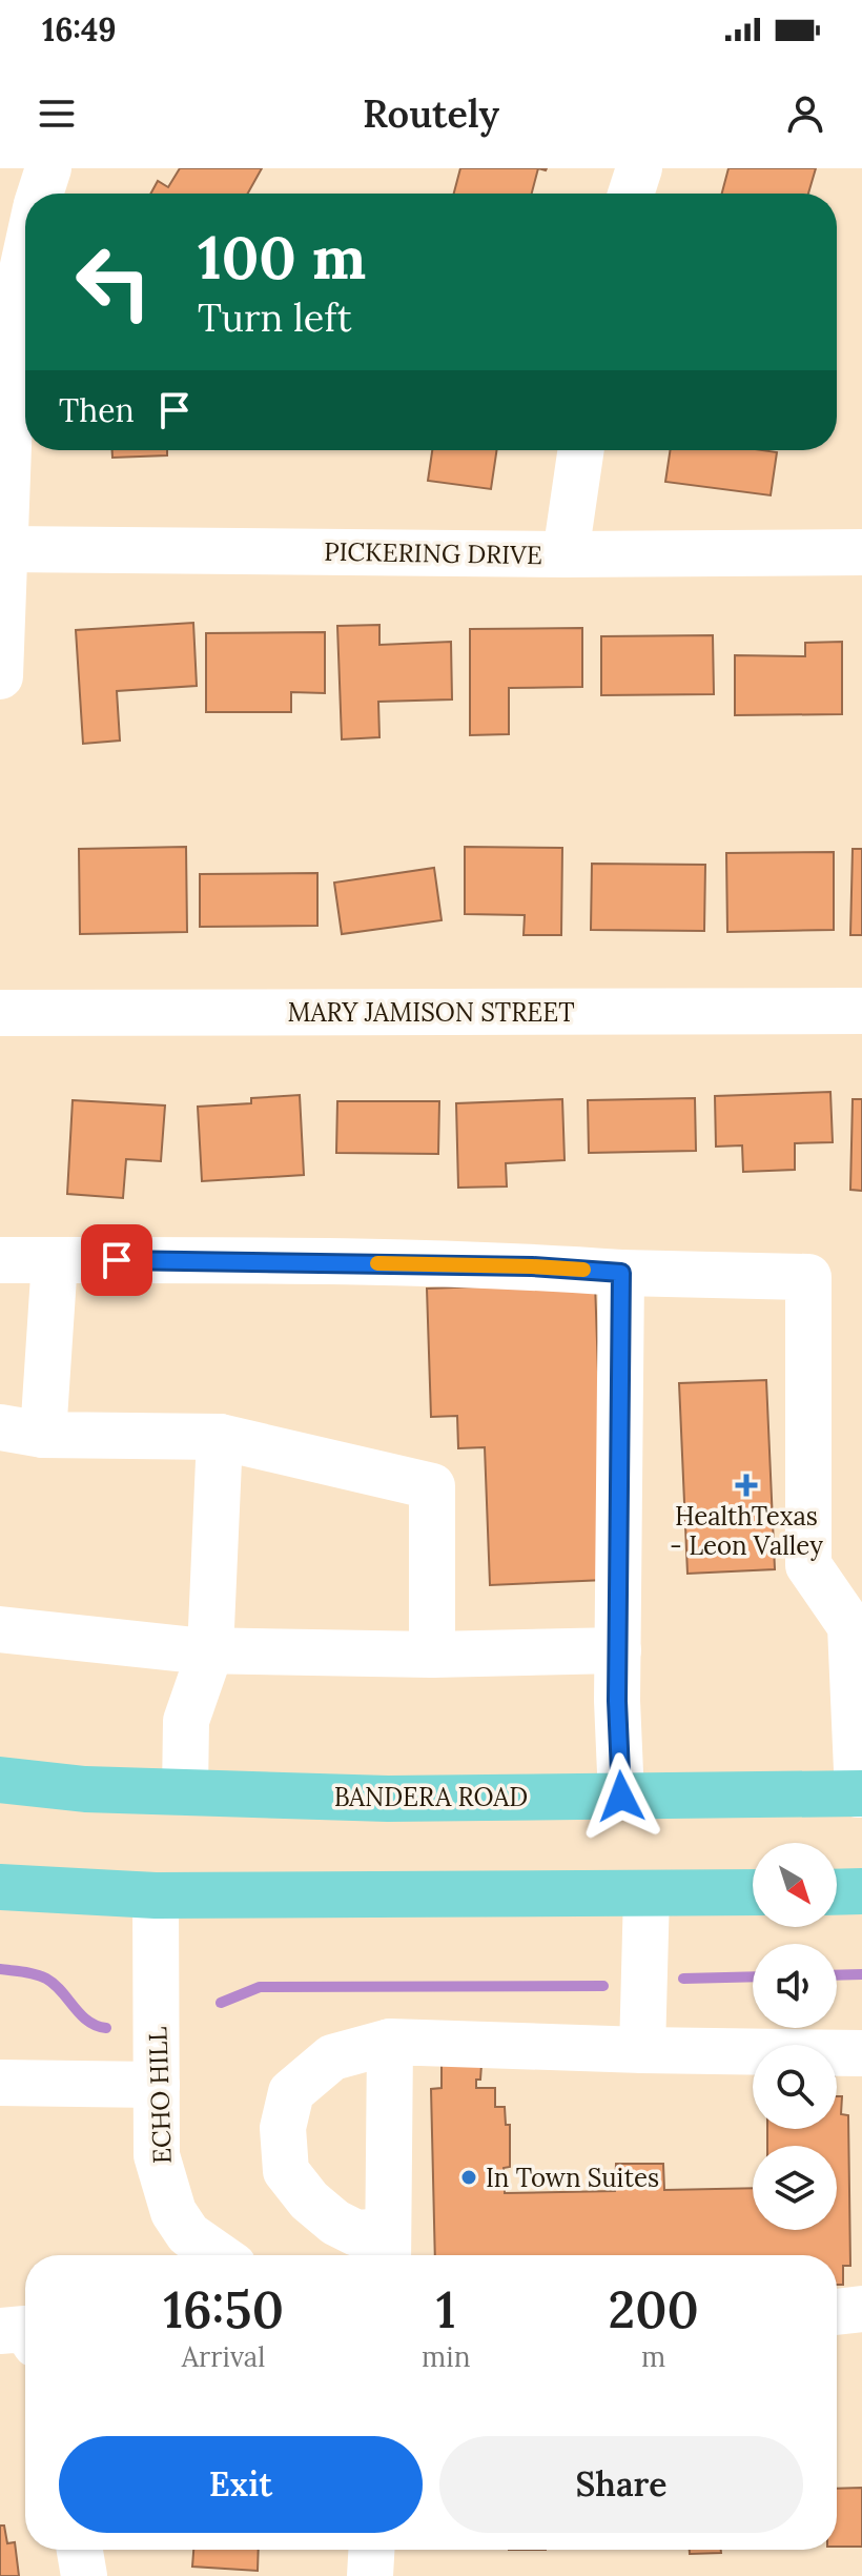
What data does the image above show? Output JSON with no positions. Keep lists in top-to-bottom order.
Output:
{
  "streets": {
    "main road": ["BANDERA ROAD"],
    "street": ["PICKERING DRIVE", "MARY JAMISON STREET", "ECHO HILL"]
  },
  "places": {
    "health": ["HealthTexas - Leon Valley"],
    "other": ["In Town Suites"]
  },
  "north": "bottom right",
  "page": {
    "status": "16:49",
    "header": "Routely",
    "turn": ["100 m", "Turn left"],
    "then": "Then",
    "eta": [
      "16:50",
      "Arrival",
      "1",
      "min",
      "200",
      "m"
    ],
    "buttons": ["Exit", "Share"]
  }
}
